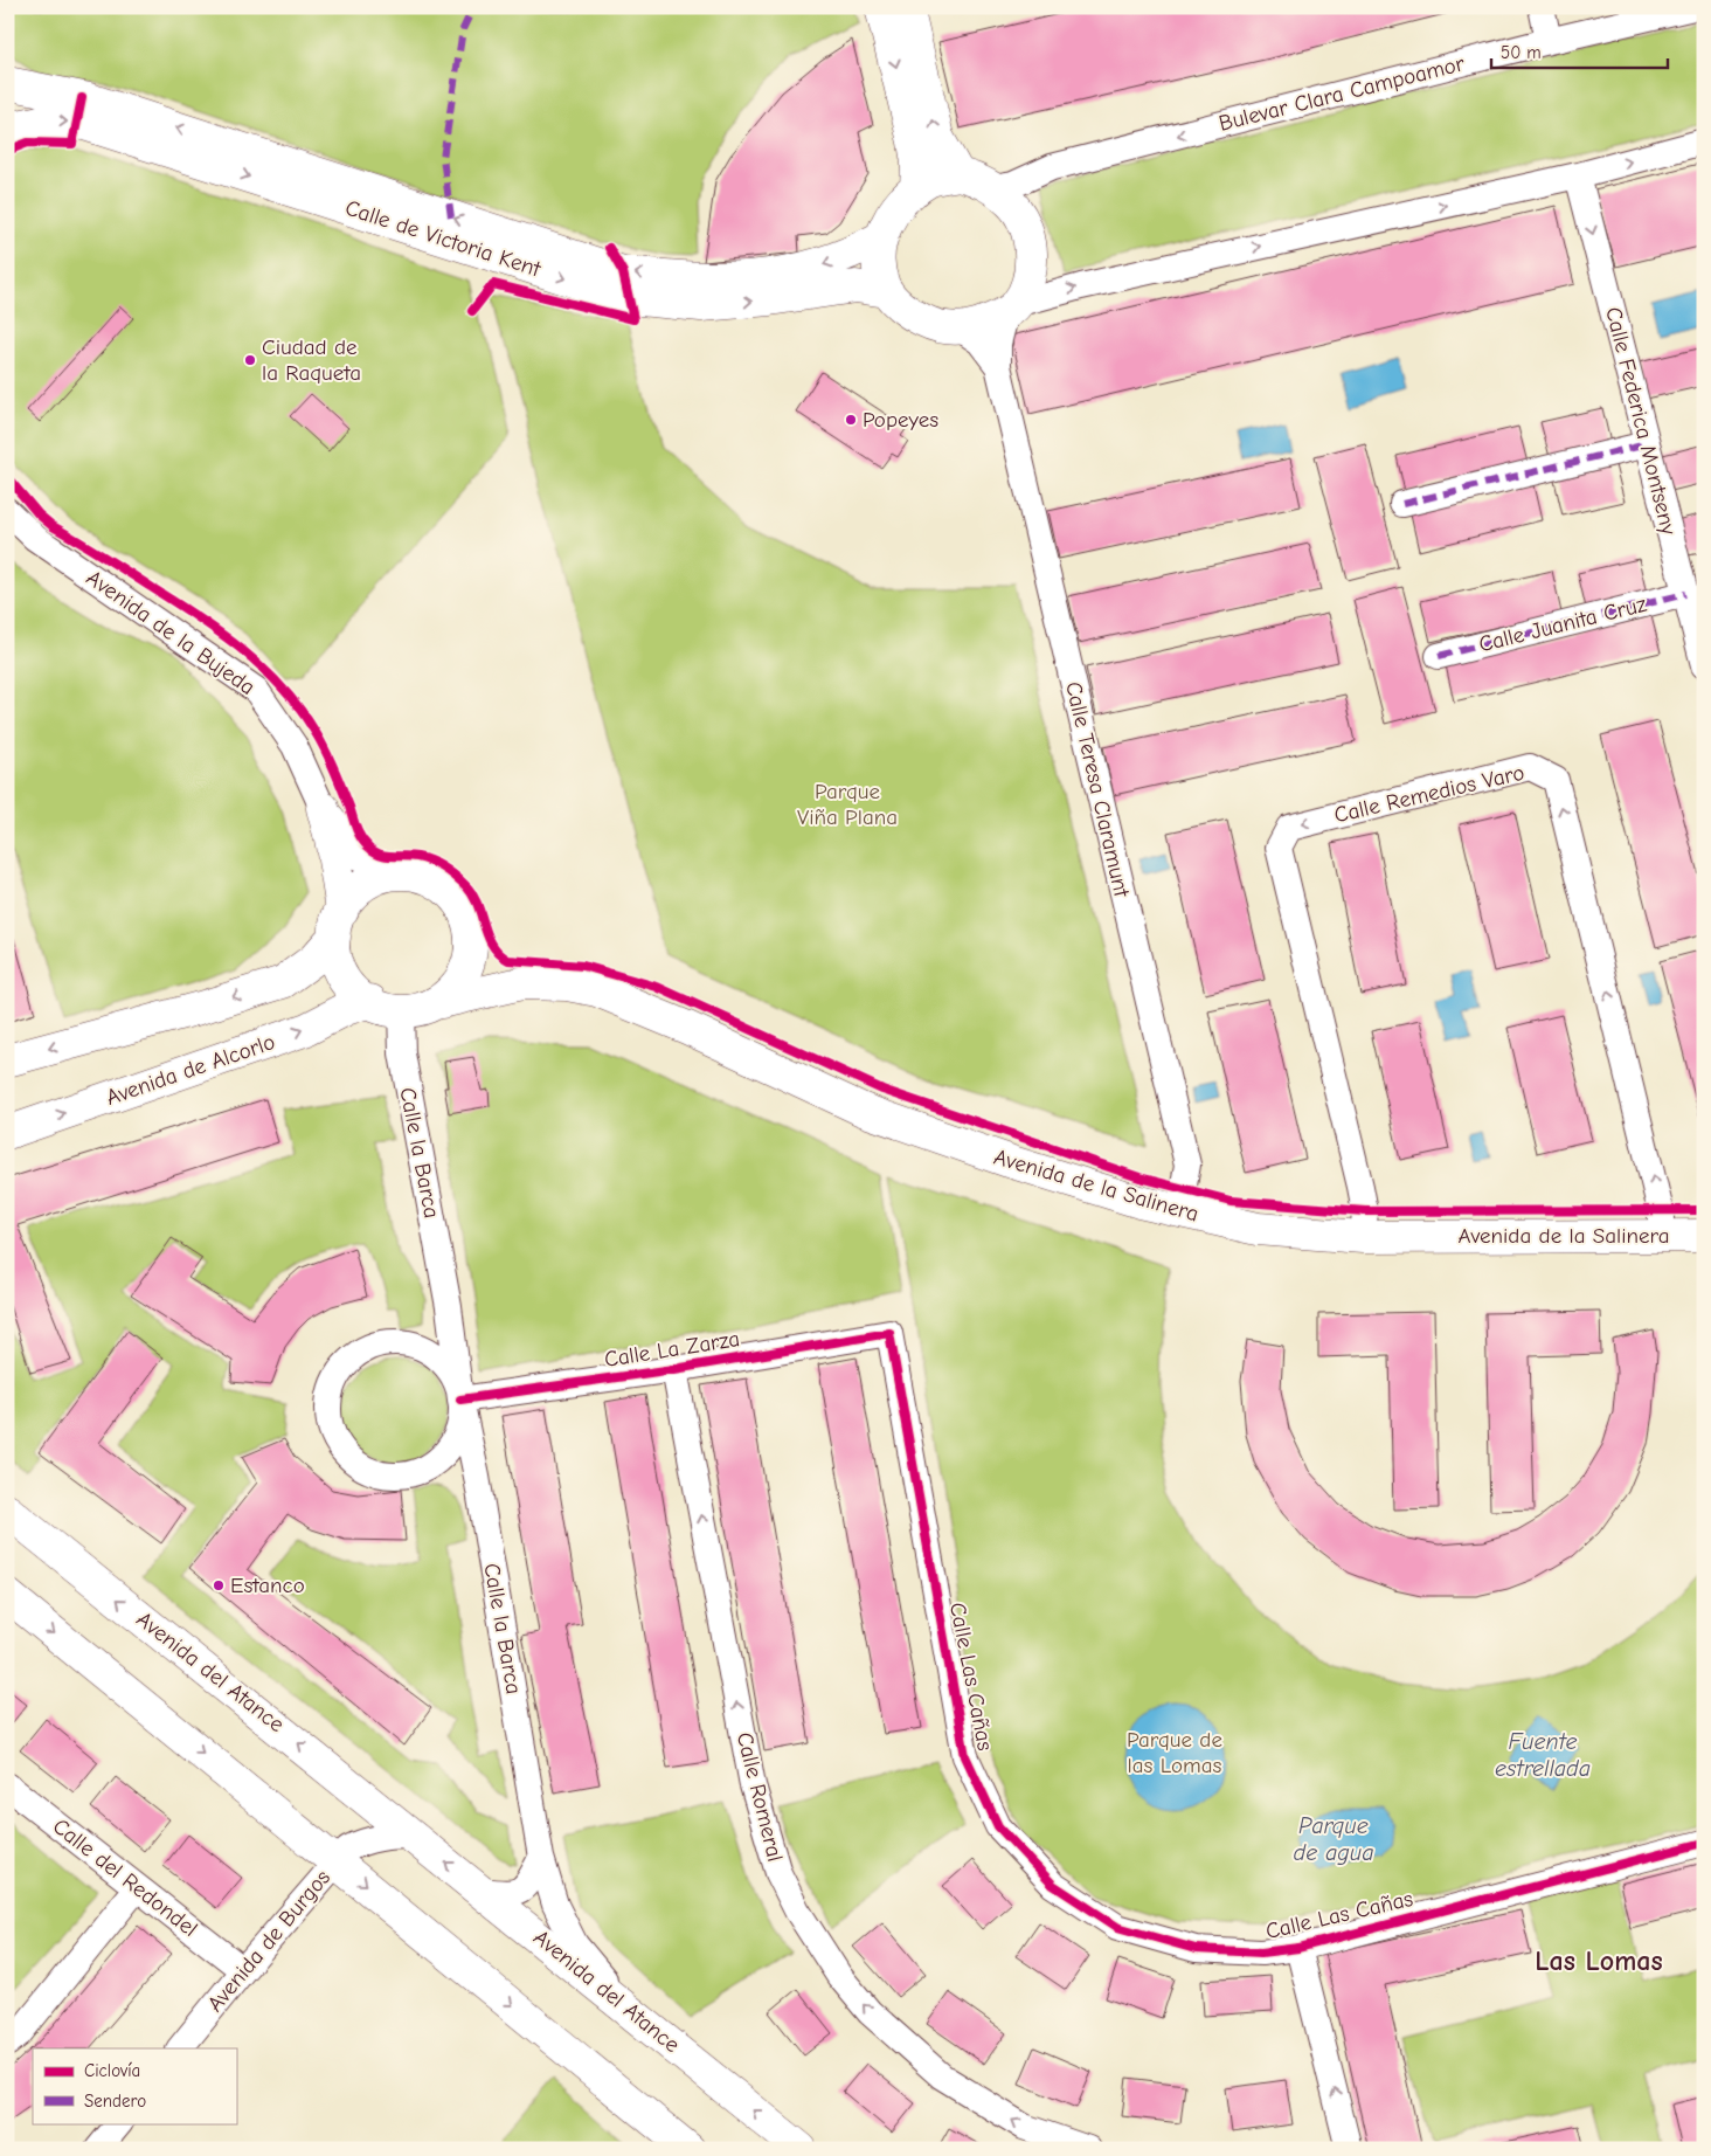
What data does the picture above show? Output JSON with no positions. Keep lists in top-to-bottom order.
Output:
{
  "streets": {
    "street": [
      "Bulevar Clara Campoamor",
      "Calle de Victoria Kent",
      "Calle Federica Montseny",
      "Calle Juanita Cruz",
      "Avenida de la Bujeda",
      "Calle Teresa Claramunt",
      "Calle Remedios Varo",
      "Avenida de Alcorlo",
      "Calle la Barca",
      "Avenida de la Salinera",
      "Calle La Zarza",
      "Avenida del Atance",
      "Calle Las Cañas",
      "Calle Romeral",
      "Calle del Redondel",
      "Avenida de Burgos"
    ]
  },
  "crossings": [
    ["Bulevar Clara Campoamor", "Calle de Victoria Kent"],
    ["Bulevar Clara Campoamor", "Calle Teresa Claramunt"],
    ["Calle de Victoria Kent", "Calle Teresa Claramunt"],
    ["Calle Federica Montseny", "Calle Juanita Cruz"],
    ["Avenida de la Bujeda", "Avenida de Alcorlo"],
    ["Avenida de la Bujeda", "Calle la Barca"],
    ["Avenida de la Bujeda", "Avenida de la Salinera"],
    ["Calle Teresa Claramunt", "Avenida de la Salinera"],
    ["Calle Remedios Varo", "Avenida de la Salinera"],
    ["Avenida de Alcorlo", "Calle la Barca"],
    ["Avenida de Alcorlo", "Avenida de la Salinera"],
    ["Calle la Barca", "Avenida de la Salinera"],
    ["Calle la Barca", "Calle La Zarza"],
    ["Calle la Barca", "Avenida del Atance"],
    ["Calle La Zarza", "Calle Las Cañas"],
    ["Calle La Zarza", "Calle Romeral"],
    ["Calle del Redondel", "Avenida de Burgos"]
  ],
  "one_way": ["Calle Federica Montseny", "Calle Romeral"],
  "districts": ["Las Lomas"],
  "water": ["Fuente estrellada", "Parque de agua"],
  "parks": ["Parque Viña Plana", "Parque de las Lomas"],
  "places": ["Ciudad de la Raqueta", "Popeyes", "Estanco"],
  "legend": ["Ciclovía", "Sendero"],
  "scale_bar": "50 m"
}
